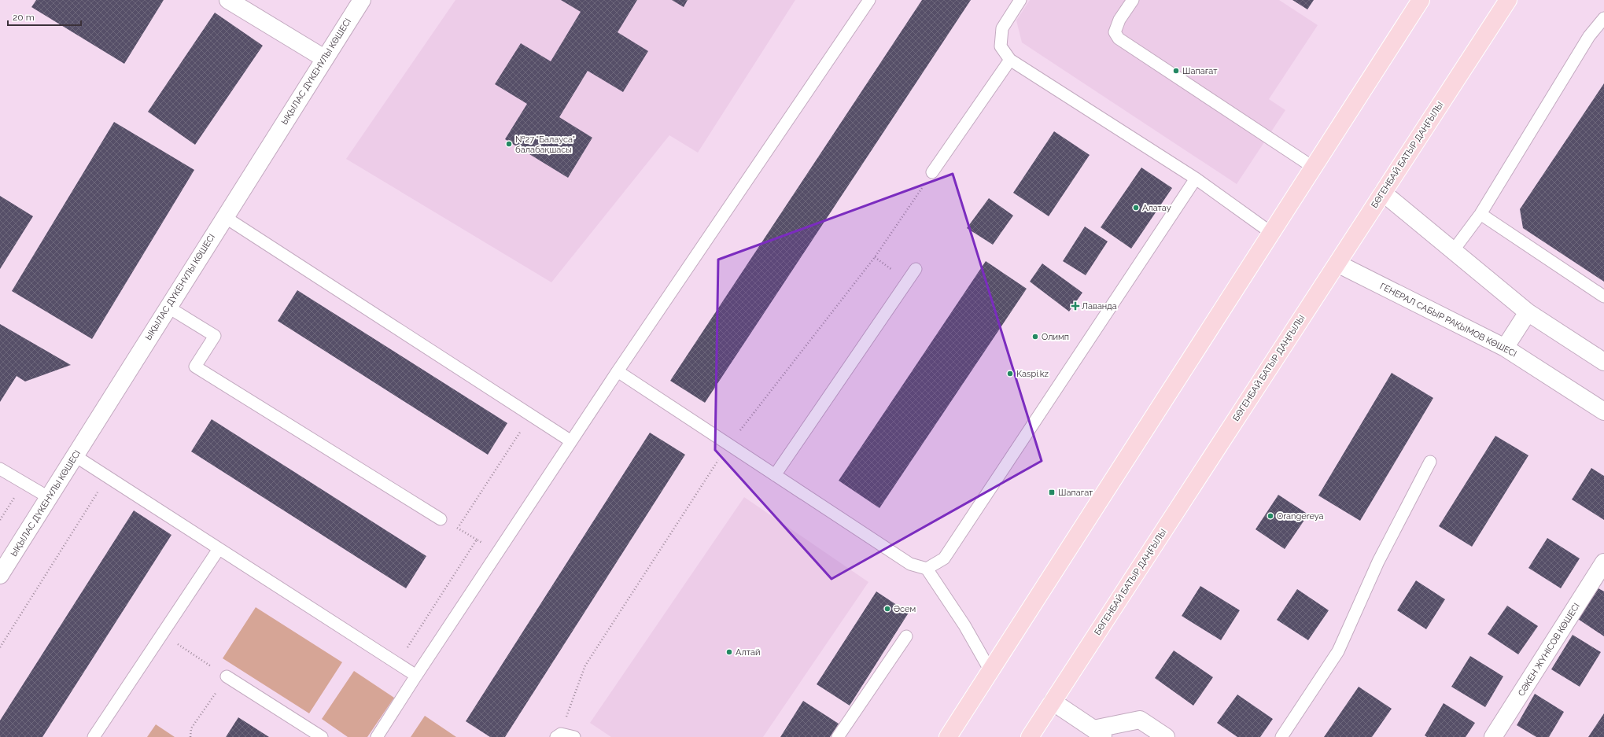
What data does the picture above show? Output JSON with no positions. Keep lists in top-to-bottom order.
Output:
{
  "streets": {
    "main road": ["БӨГЕНБАЙ БАТЫР ДАҢҒЫЛЫ"],
    "street": ["ЫҚЫЛАС ДҮКЕНҰЛЫ КӨШЕСІ", "ГЕНЕРАЛ САБЫР РАҚЫМОВ КӨШЕСІ", "СӘКЕН ЖҮНІСОВ КӨШЕСІ"]
  },
  "crossings": [
    ["БӨГЕНБАЙ БАТЫР ДАҢҒЫЛЫ", "ГЕНЕРАЛ САБЫР РАҚЫМОВ КӨШЕСІ"]
  ],
  "places": {
    "other": [
      "Шапағат",
      "№27 \"Балауса\" балабақшасы",
      "Алатау",
      "Олимп",
      "Kaspi.kz",
      "Orangereya",
      "Әсем",
      "Алтай"
    ],
    "health": ["Лаванда"],
    "transit": ["Шапагат"]
  },
  "scale_bar": "20 m"
}
